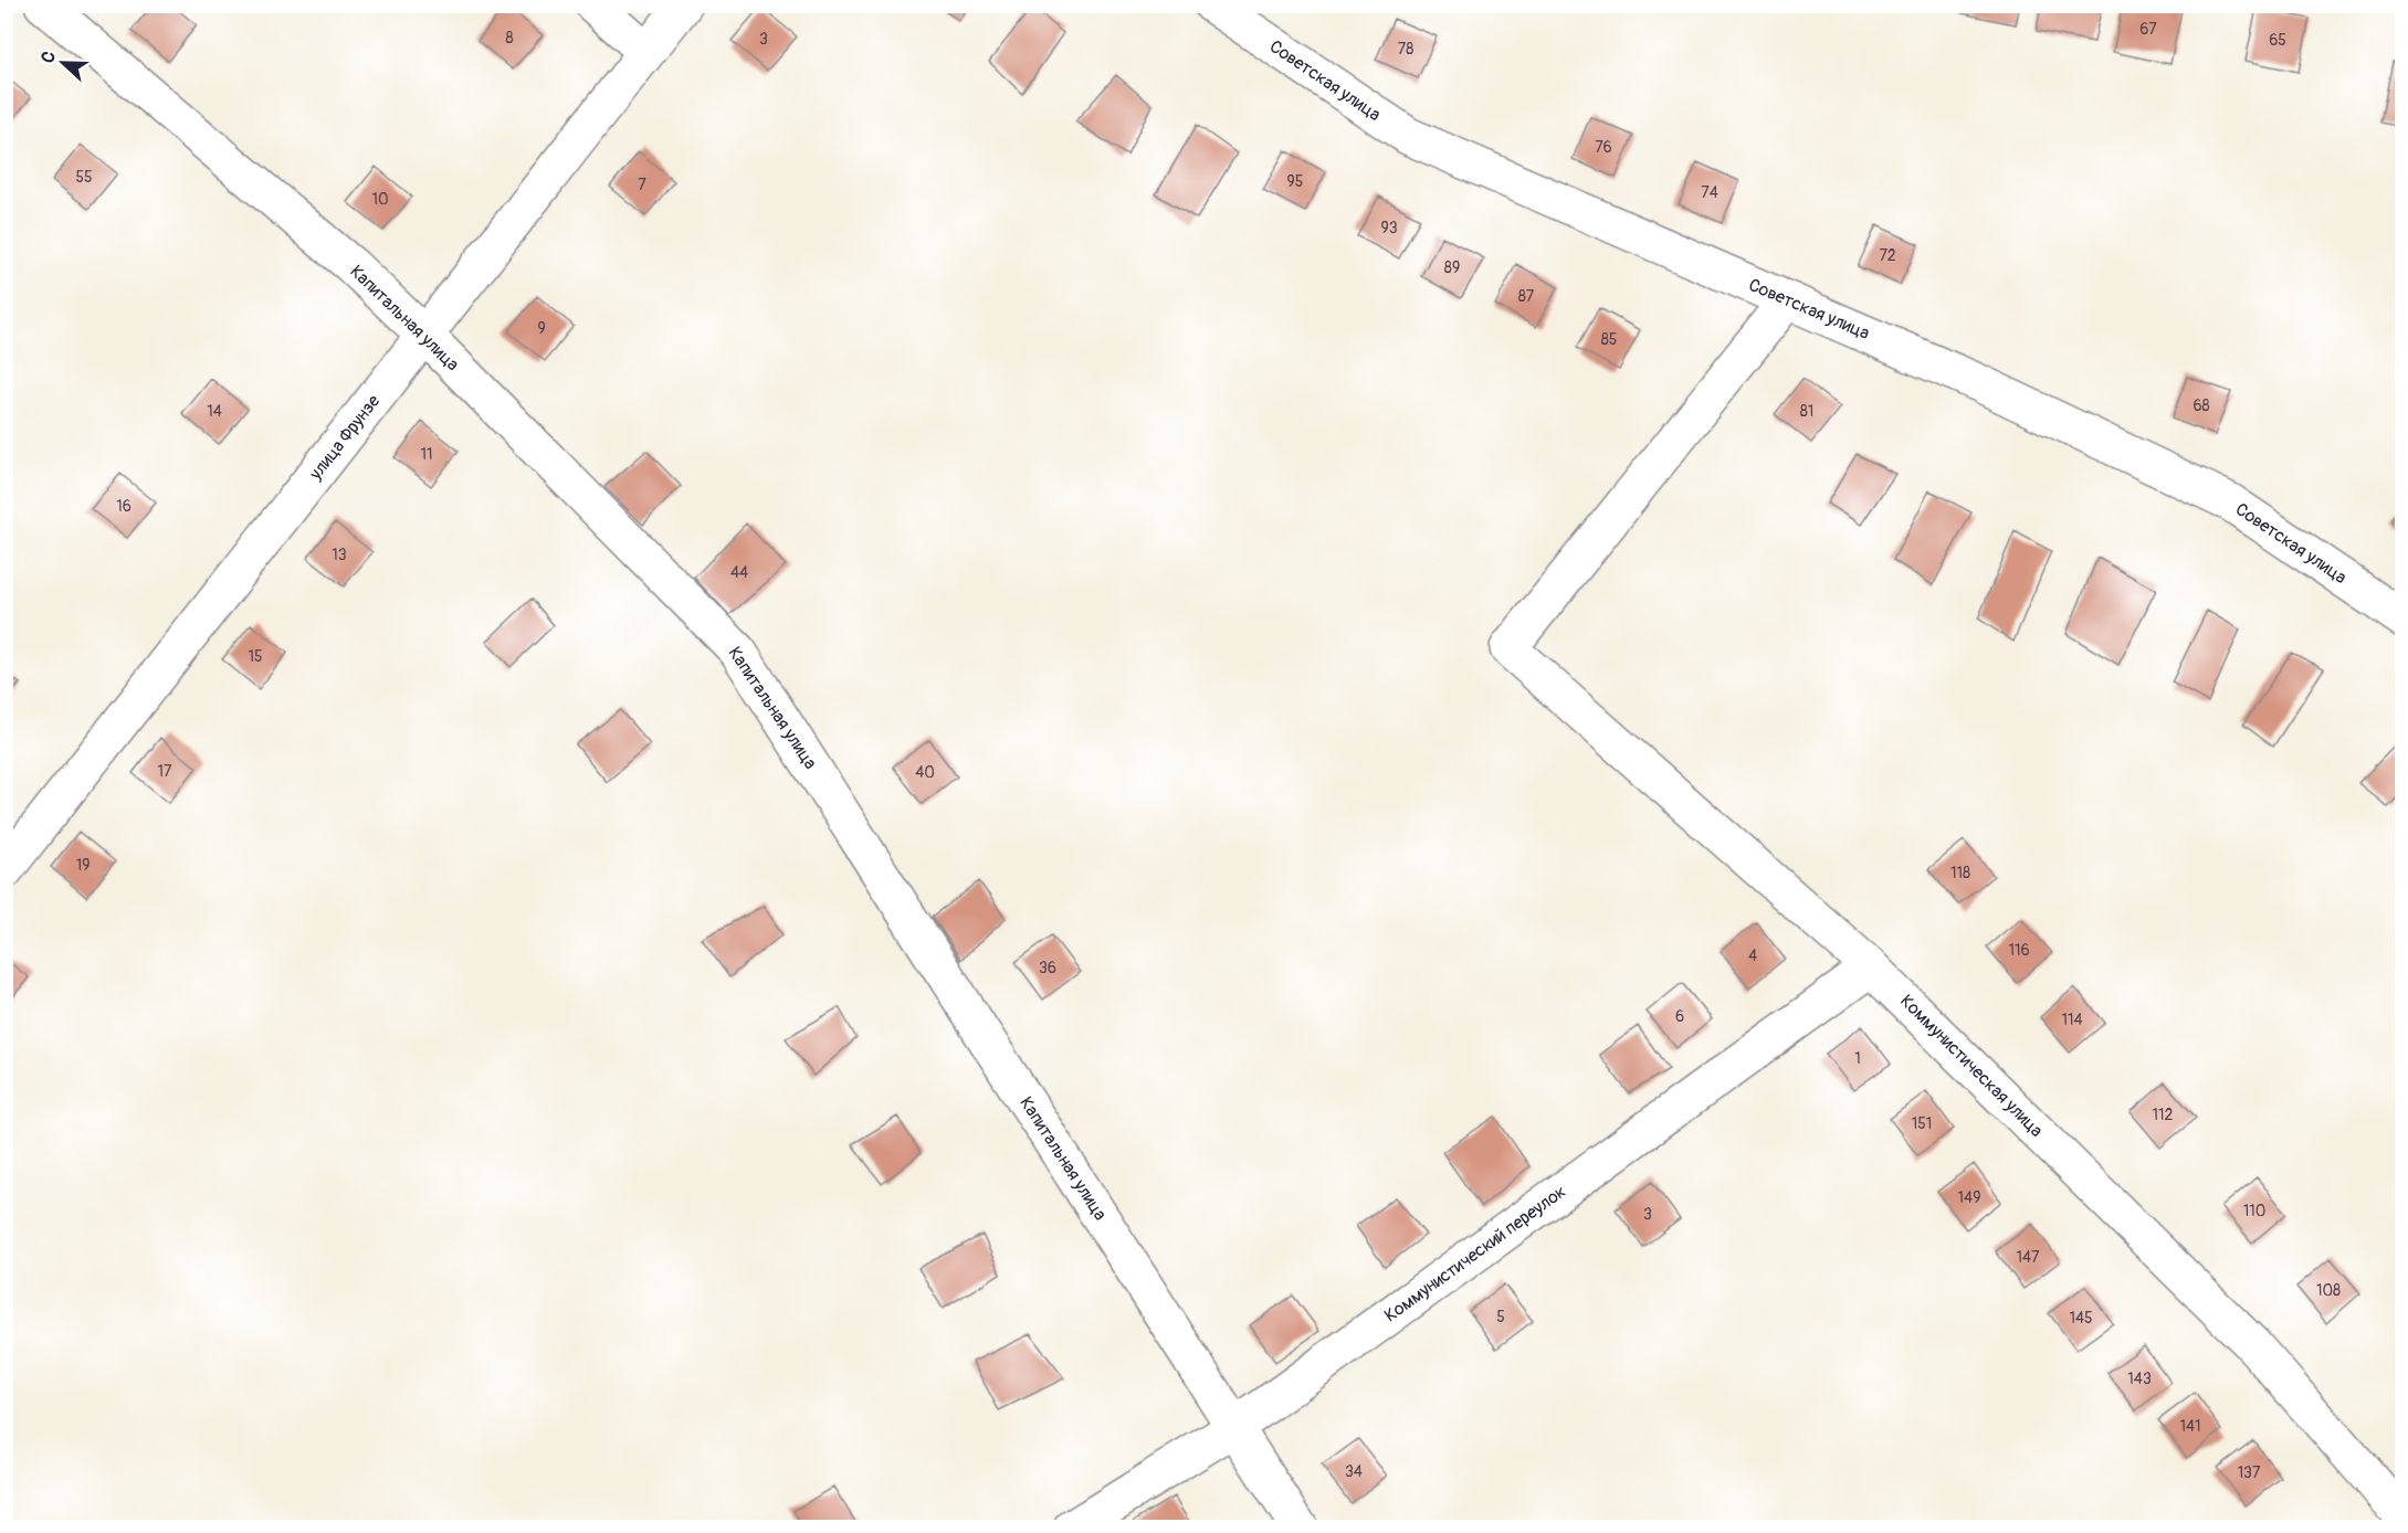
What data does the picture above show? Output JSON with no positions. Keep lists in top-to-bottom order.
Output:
{
  "streets": {
    "street": [
      "Советская улица",
      "Капитальная улица",
      "улица Фрунзе",
      "Коммунистическая улица",
      "Коммунистический переулок"
    ]
  },
  "crossings": [
    ["Советская улица", "Коммунистическая улица"],
    ["Капитальная улица", "улица Фрунзе"],
    ["Капитальная улица", "Коммунистический переулок"],
    ["Коммунистическая улица", "Коммунистический переулок"]
  ],
  "house_numbers": [
    "67",
    "8",
    "3",
    "65",
    "78",
    "76",
    "55",
    "95",
    "7",
    "74",
    "10",
    "93",
    "72",
    "89",
    "87",
    "9",
    "85",
    "68",
    "14",
    "81",
    "11",
    "16",
    "13",
    "44",
    "15",
    "17",
    "40",
    "19",
    "118",
    "116",
    "4",
    "36",
    "6",
    "114",
    "1",
    "112",
    "151",
    "149",
    "110",
    "3",
    "147",
    "108",
    "5",
    "145",
    "143",
    "141",
    "34",
    "137"
  ],
  "north": "left"
}
